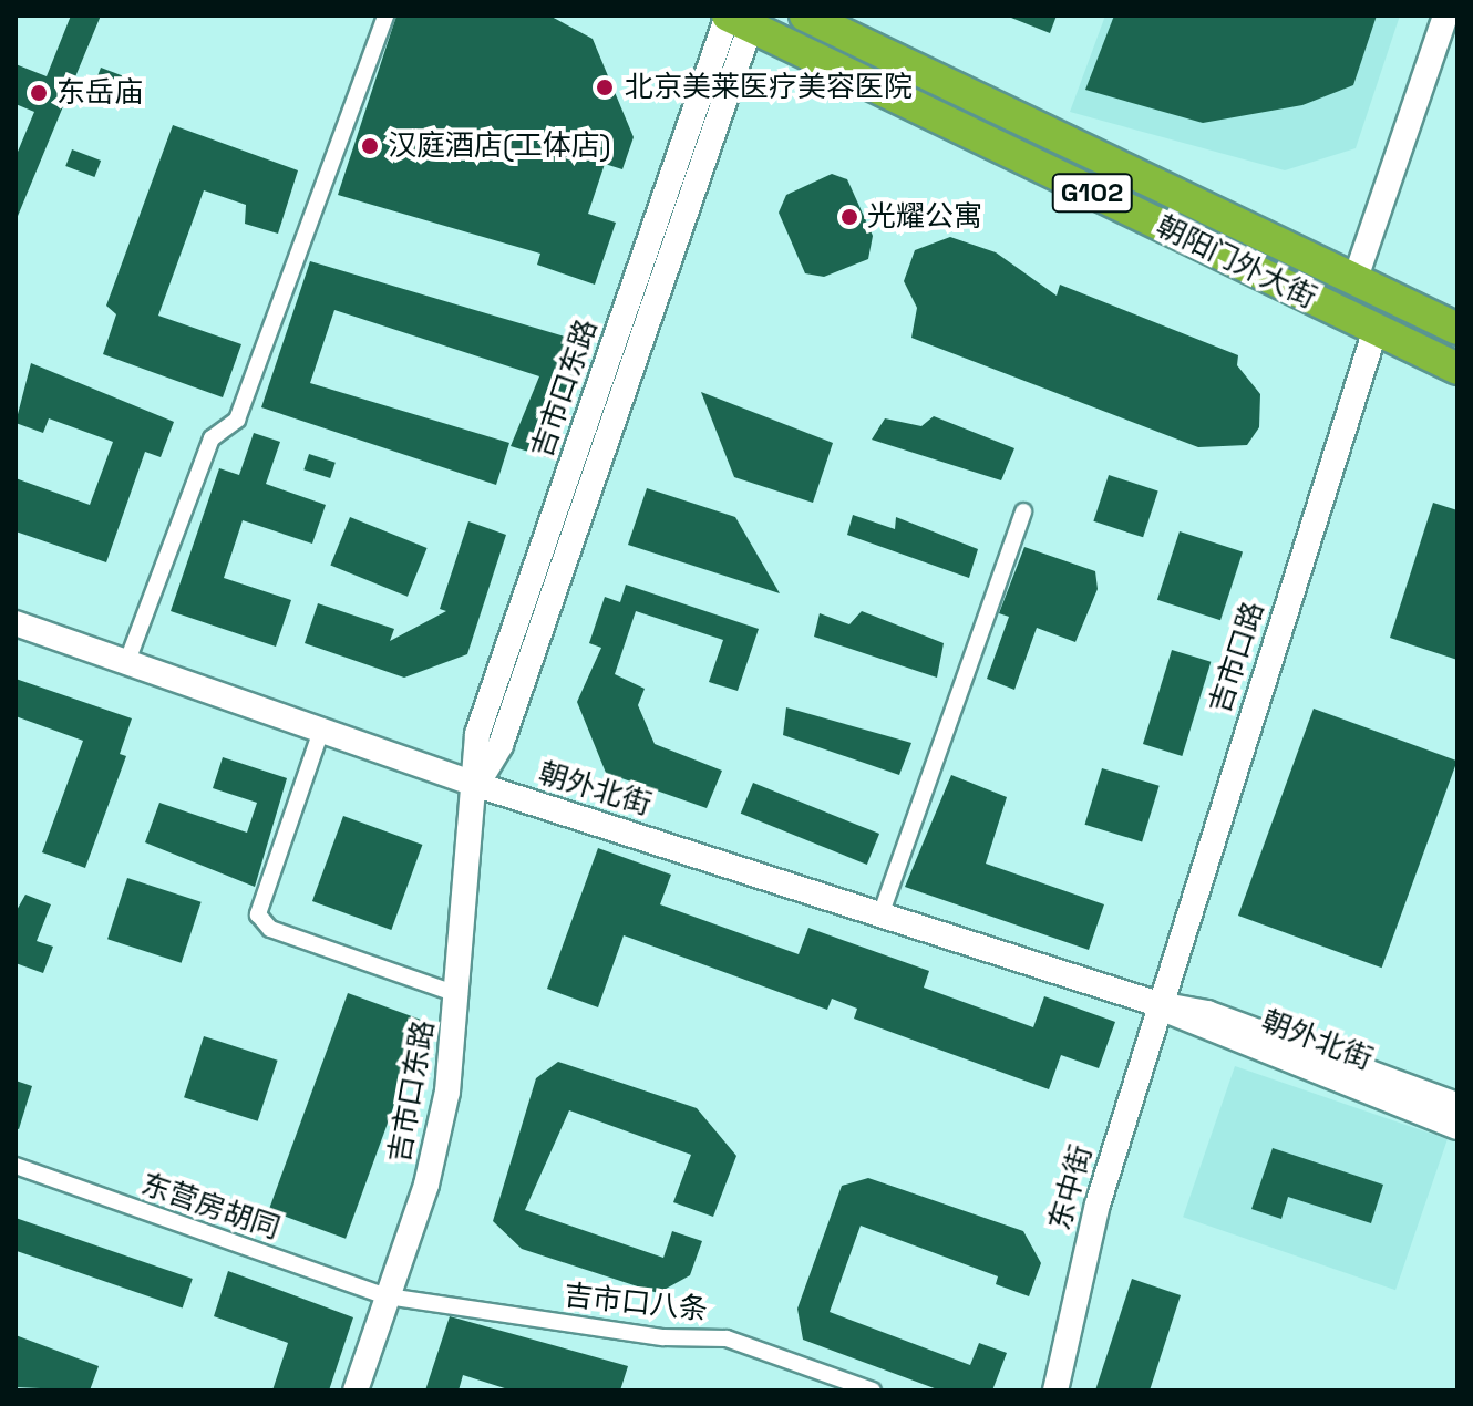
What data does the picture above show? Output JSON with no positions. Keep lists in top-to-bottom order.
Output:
{
  "streets": {
    "highway": ["G102", "朝阳门外大街"],
    "street": [
      "吉市口东路",
      "吉市口路",
      "朝外北街",
      "东中街",
      "东营房胡同",
      "吉市口八条"
    ]
  },
  "crossings": [
    ["朝阳门外大街", "吉市口东路"],
    ["朝阳门外大街", "吉市口路"],
    ["吉市口东路", "朝外北街"],
    ["吉市口东路", "东营房胡同"],
    ["吉市口东路", "吉市口八条"],
    ["吉市口路", "朝外北街"],
    ["吉市口路", "东中街"],
    ["朝外北街", "东中街"],
    ["东营房胡同", "吉市口八条"]
  ],
  "places": [
    "北京美莱医疗美容医院",
    "东岳庙",
    "汉庭酒店(工体店)",
    "光耀公寓"
  ]
}
